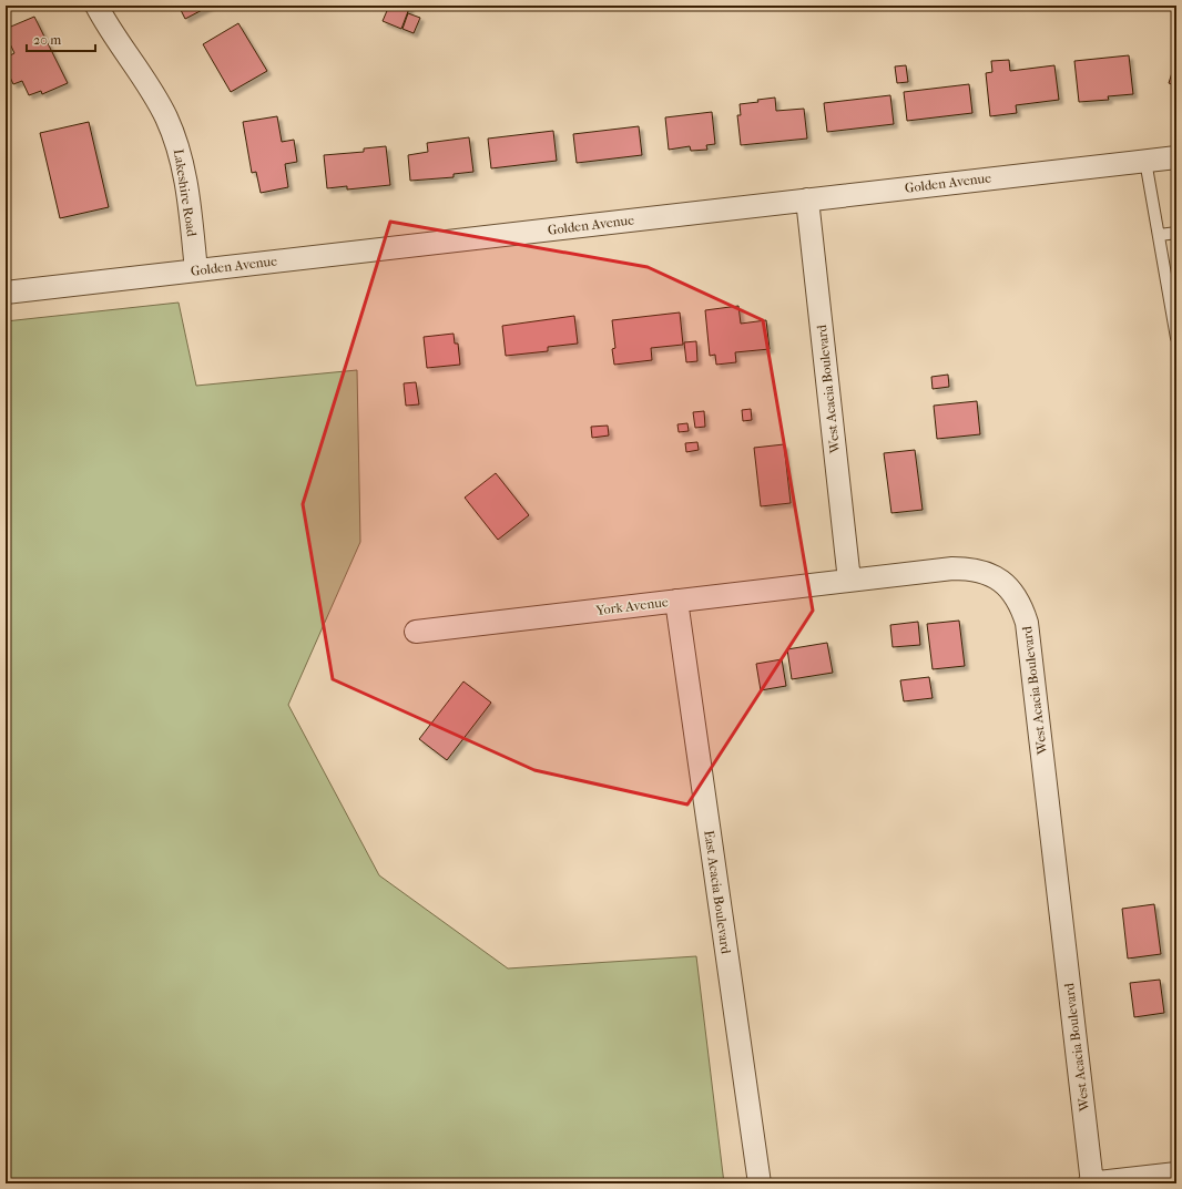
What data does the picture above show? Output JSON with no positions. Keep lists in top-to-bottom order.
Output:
{
  "streets": {
    "street": [
      "Golden Avenue",
      "Lakeshire Road",
      "West Acacia Boulevard",
      "York Avenue",
      "East Acacia Boulevard"
    ]
  },
  "crossings": [
    ["Golden Avenue", "Lakeshire Road"],
    ["Golden Avenue", "West Acacia Boulevard"],
    ["West Acacia Boulevard", "York Avenue"],
    ["York Avenue", "East Acacia Boulevard"]
  ],
  "scale_bar": "20 m"
}
